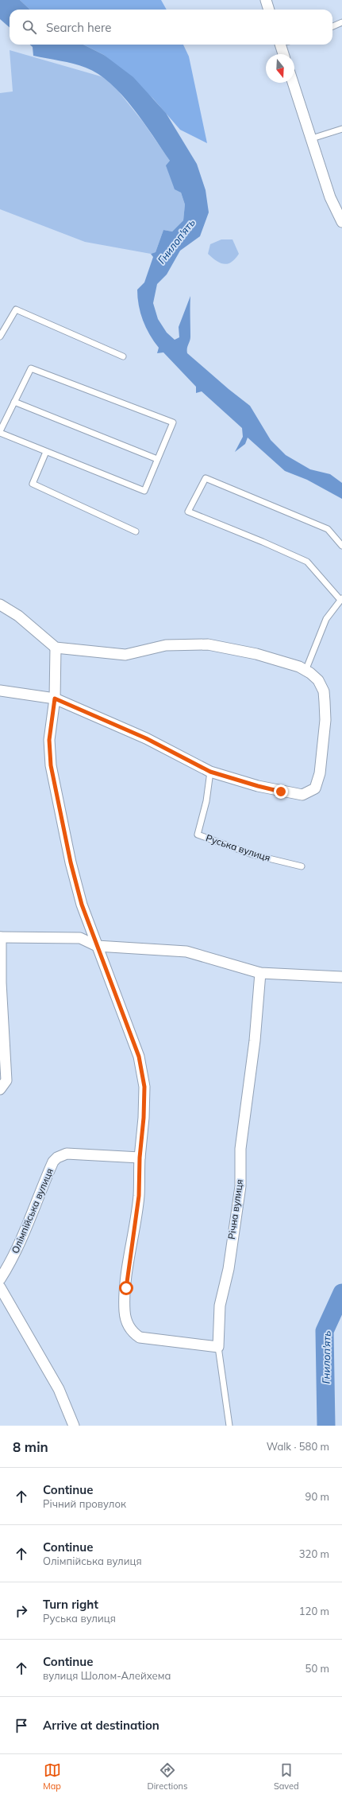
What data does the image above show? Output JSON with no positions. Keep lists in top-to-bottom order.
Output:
{
  "streets": {
    "street": ["Річна вулиця", "Олімпійська вулиця"],
    "lane": ["Руська вулиця"]
  },
  "water": ["Гнилоп'ять"],
  "north": "bottom",
  "page": {
    "search": "Search here",
    "heading": ["8 min", "Walk · 580 m"],
    "list": [
      ["Continue", "Річний провулок", "90 m"],
      ["Continue", "Олімпійська вулиця", "320 m"],
      ["Turn right", "Руська вулиця", "120 m"],
      ["Continue", "вулиця Шолом-Алейхема", "50 m"],
      "Arrive at destination"
    ],
    "nav": ["Map", "Directions", "Saved"]
  }
}
